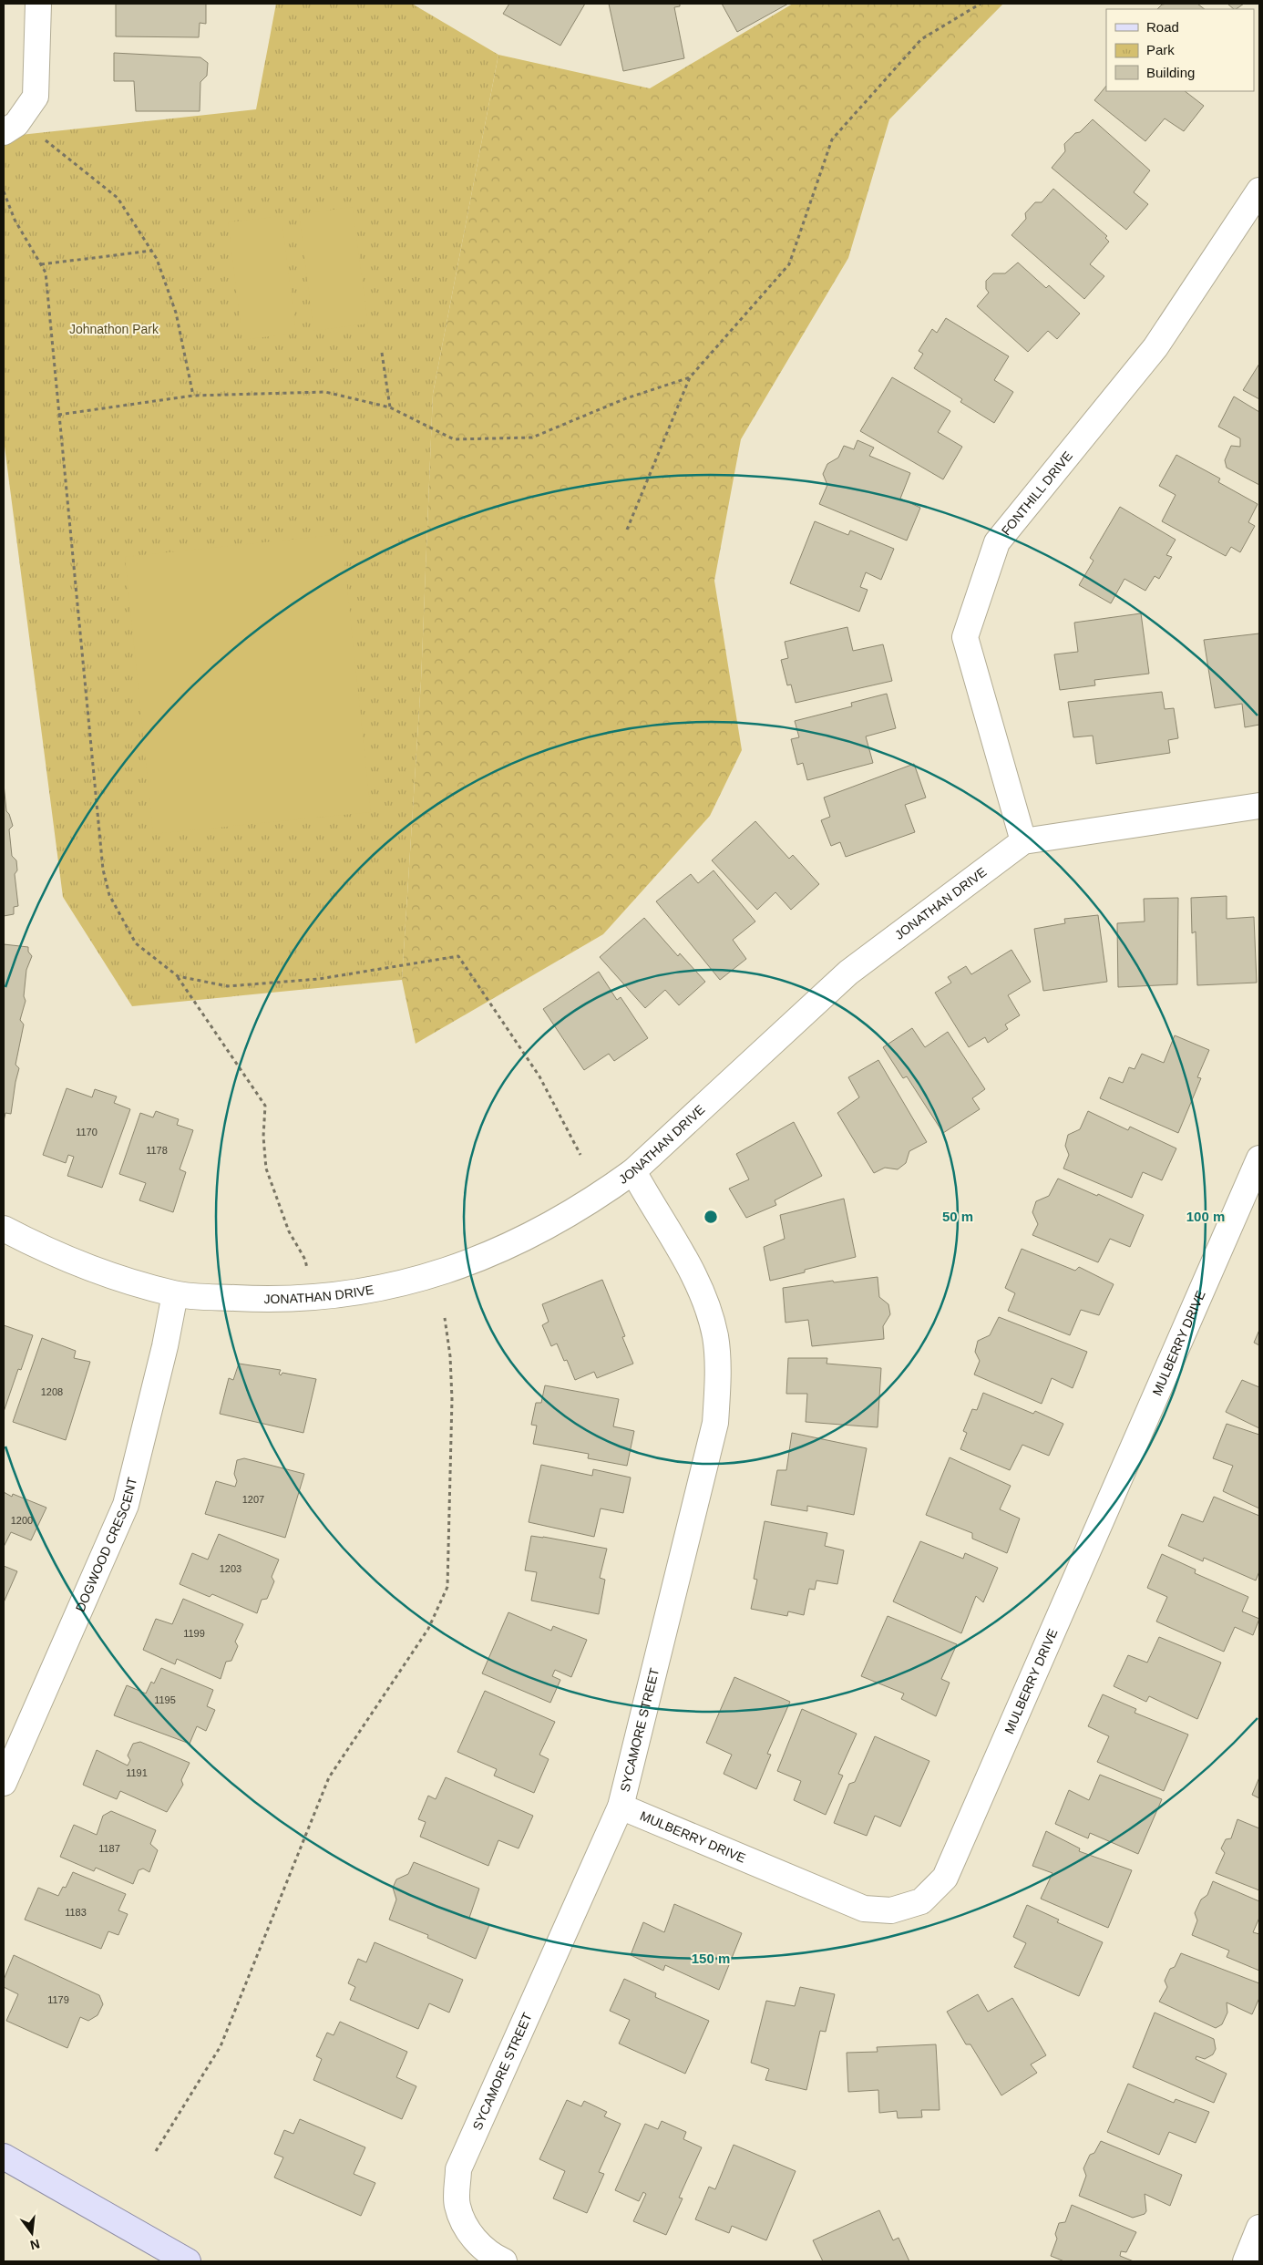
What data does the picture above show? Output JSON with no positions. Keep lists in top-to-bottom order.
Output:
{
  "streets": {
    "street": [
      "FONTHILL DRIVE",
      "JONATHAN DRIVE",
      "MULBERRY DRIVE",
      "DOGWOOD CRESCENT",
      "SYCAMORE STREET"
    ]
  },
  "crossings": [
    ["FONTHILL DRIVE", "JONATHAN DRIVE"],
    ["JONATHAN DRIVE", "DOGWOOD CRESCENT"],
    ["JONATHAN DRIVE", "SYCAMORE STREET"],
    ["MULBERRY DRIVE", "SYCAMORE STREET"]
  ],
  "parks": ["Johnathon Park"],
  "house_numbers": [
    "1170",
    "1178",
    "1208",
    "1207",
    "1200",
    "1203",
    "1199",
    "1195",
    "1191",
    "1187",
    "1183",
    "1179"
  ],
  "legend": ["Road", "Park", "Building"],
  "north": "bottom",
  "rings": ["50 m", "100 m", "150 m"]
}
